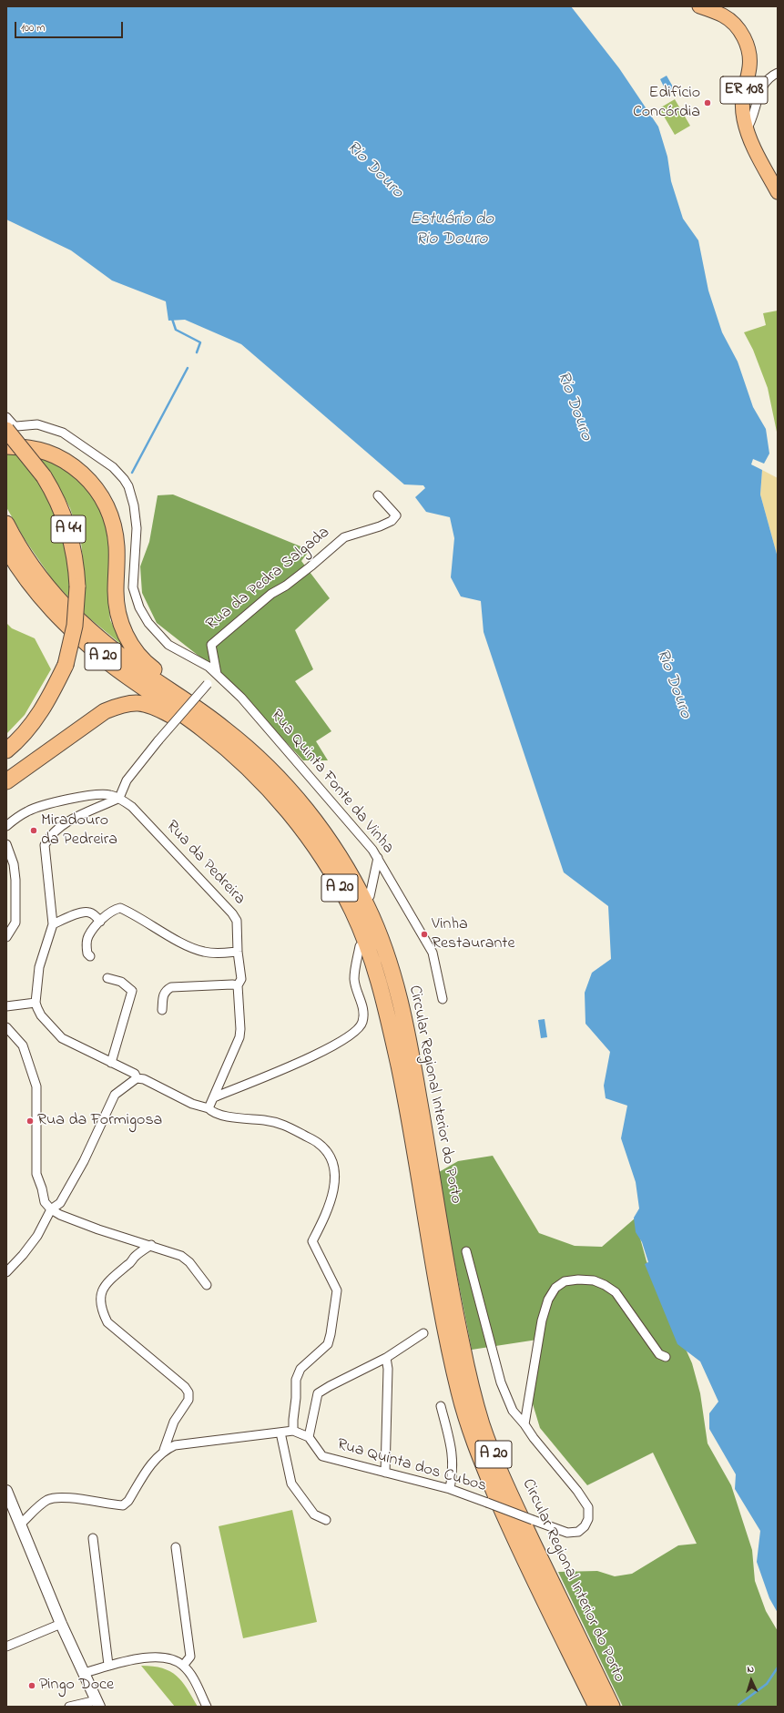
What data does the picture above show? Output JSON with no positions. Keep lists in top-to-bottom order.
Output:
{
  "streets": {
    "highway": ["A 44", "A 20", "Circular Regional Interior do Porto"],
    "main road": ["ER 108"],
    "street": [
      "Rua da Pedra Salgada",
      "Rua Quinta Fonte da Vinha",
      "Rua da Pedreira",
      "Rua Quinta dos Cubos"
    ]
  },
  "crossings": [
    ["A 44", "Rua Quinta Fonte da Vinha"],
    ["Rua da Pedra Salgada", "Rua Quinta Fonte da Vinha"]
  ],
  "water": ["Rio Douro", "Estuário do Rio Douro"],
  "places": [
    "Edifício Concórdia",
    "Miradouro da Pedreira",
    "Vinha Restaurante",
    "Rua da Formigosa",
    "Pingo Doce"
  ],
  "scale_bar": "100 m",
  "north": "top"
}
